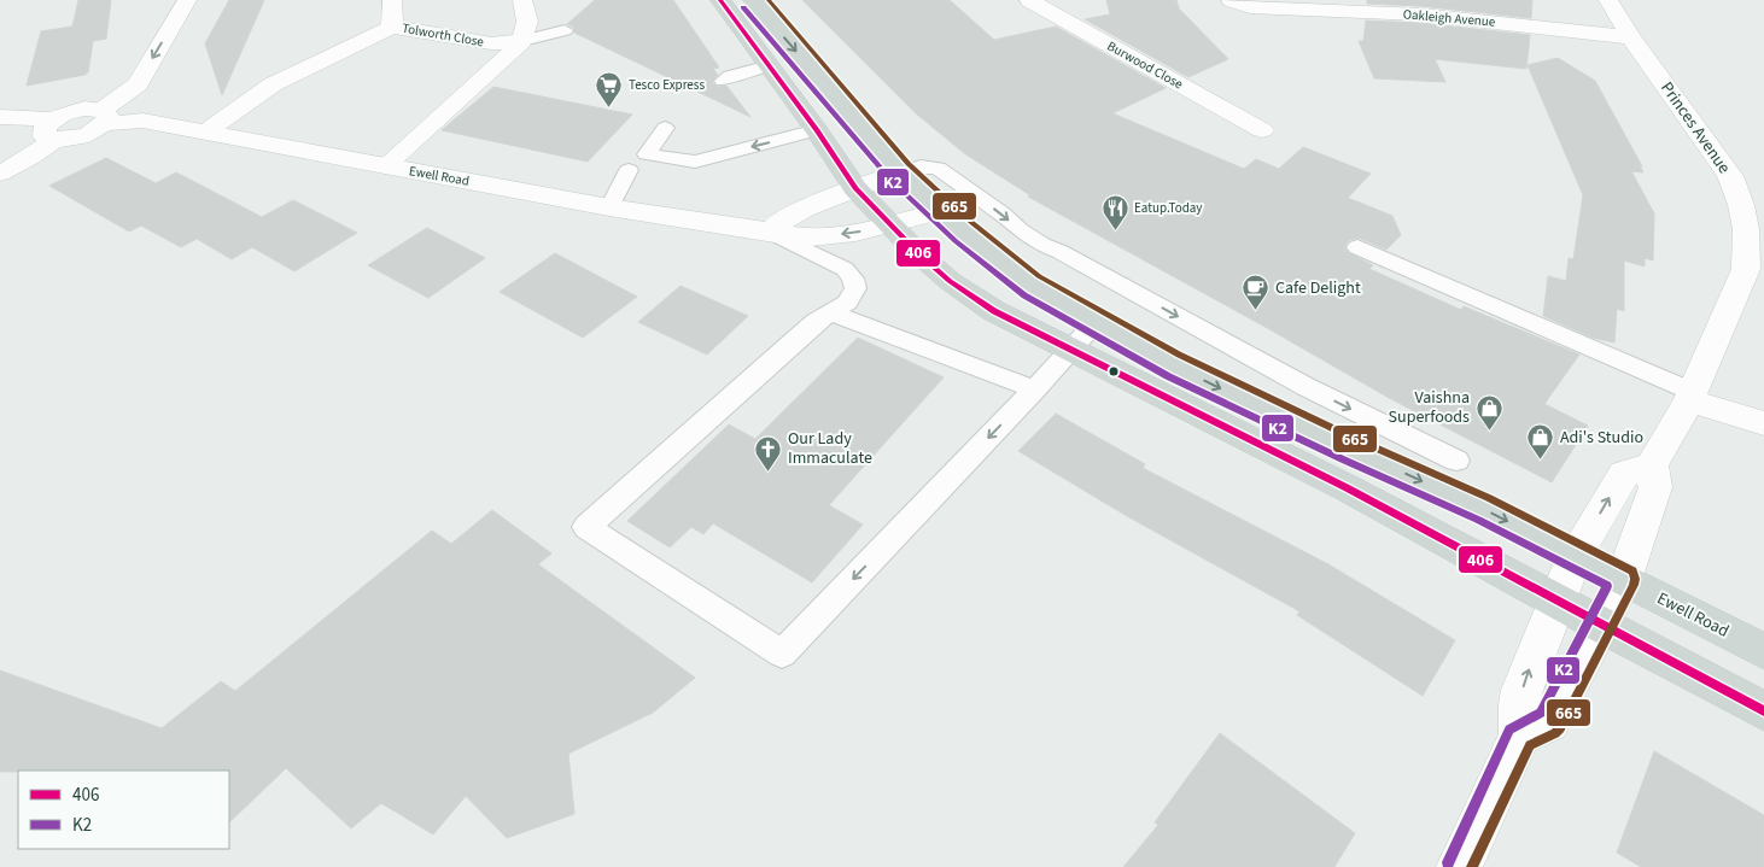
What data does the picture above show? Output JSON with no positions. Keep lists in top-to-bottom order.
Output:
{
  "streets": {
    "main road": ["Ewell Road"],
    "street": [
      "Oakleigh Avenue",
      "Tolworth Close",
      "Burwood Close",
      "Princes Avenue"
    ]
  },
  "crossings": [
    ["Oakleigh Avenue", "Princes Avenue"]
  ],
  "places": {
    "supermarket": ["Tesco Express"],
    "restaurant": ["Eatup.Today"],
    "cafe": ["Cafe Delight"],
    "shop": ["Vaishna Superfoods", "Adi's Studio"],
    "church": ["Our Lady Immaculate"]
  },
  "lines": ["transit line 406", "transit line 665", "transit line K2"],
  "legend": ["406", "K2"]
}
